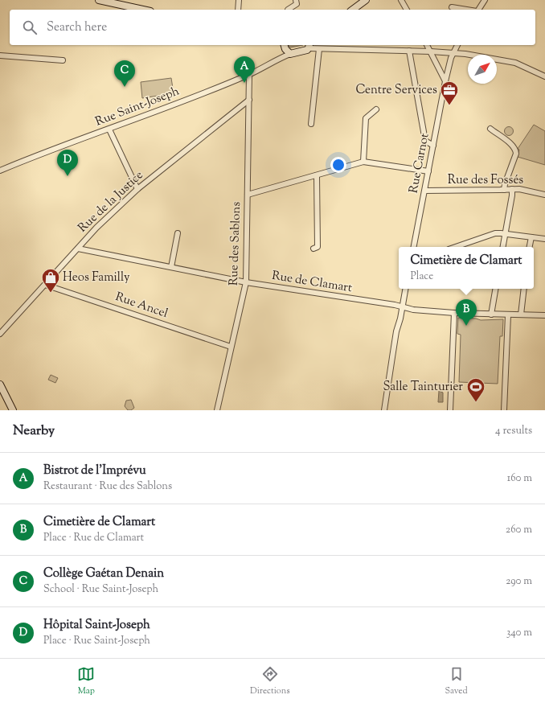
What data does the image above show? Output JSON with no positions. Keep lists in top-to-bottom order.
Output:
{
  "streets": {
    "street": [
      "Rue Saint-Joseph",
      "Rue Carnot",
      "Rue des Fossés",
      "Rue de la Justice",
      "Rue des Sablons",
      "Rue de Clamart",
      "Rue Ancel"
    ]
  },
  "crossings": [
    ["Rue Saint-Joseph", "Rue des Sablons"],
    ["Rue Carnot", "Rue des Fossés"],
    ["Rue de la Justice", "Rue des Sablons"],
    ["Rue de la Justice", "Rue de Clamart"],
    ["Rue de la Justice", "Rue Ancel"],
    ["Rue des Sablons", "Rue de Clamart"],
    ["Rue des Sablons", "Rue Ancel"]
  ],
  "places": {
    "office": ["Centre Services"],
    "shop": ["Heos Familly"],
    "sports": ["Salle Tainturier"]
  },
  "north": "top right",
  "page": {
    "search": "Search here",
    "pins": [
      "A",
      "C",
      "D",
      "B"
    ],
    "popup": ["Cimetière de Clamart", "Place"],
    "heading": ["Nearby", "4 results"],
    "list": [
      {
        "mark": "A",
        "name": "Bistrot de l'Imprévu",
        "note": "Restaurant · Rue des Sablons",
        "value": "160 m"
      },
      {
        "mark": "B",
        "name": "Cimetière de Clamart",
        "note": "Place · Rue de Clamart",
        "value": "260 m"
      },
      {
        "mark": "C",
        "name": "Collège Gaétan Denain",
        "note": "School · Rue Saint-Joseph",
        "value": "290 m"
      },
      {
        "mark": "D",
        "name": "Hôpital Saint-Joseph",
        "note": "Place · Rue Saint-Joseph",
        "value": "340 m"
      }
    ],
    "nav": ["Map", "Directions", "Saved"]
  }
}
